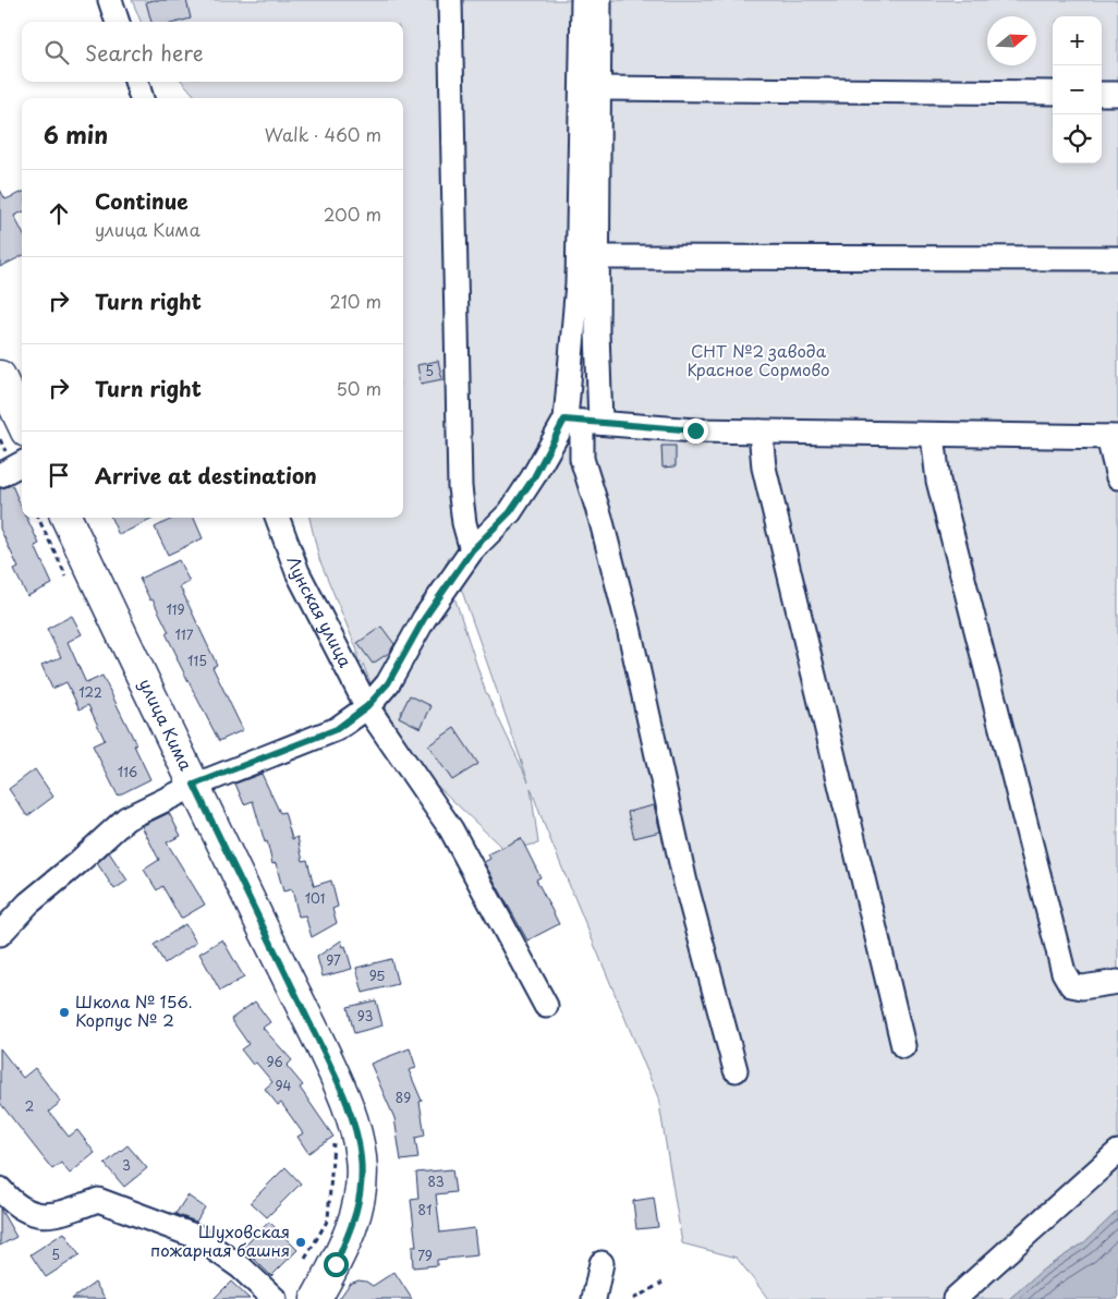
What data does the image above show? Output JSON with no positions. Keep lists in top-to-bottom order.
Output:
{
  "streets": {
    "main road": ["улица Кима"],
    "street": ["Лунская улица"]
  },
  "parks": ["СНТ №2 завода Красное Сормово"],
  "places": ["Школа № 156. Корпус № 2", "Шуховская пожарная башня"],
  "house_numbers": [
    "5",
    "119",
    "117",
    "115",
    "122",
    "116",
    "101",
    "97",
    "95",
    "93",
    "96",
    "94",
    "89",
    "2",
    "3",
    "83",
    "81",
    "5",
    "79"
  ],
  "north": "right",
  "page": {
    "map_buttons": ["+", "−"],
    "search": "Search here",
    "heading": ["6 min", "Walk · 460 m"],
    "list": [
      ["Continue", "улица Кима", "200 m"],
      ["Turn right", "210 m"],
      ["Turn right", "50 m"],
      "Arrive at destination"
    ]
  }
}
